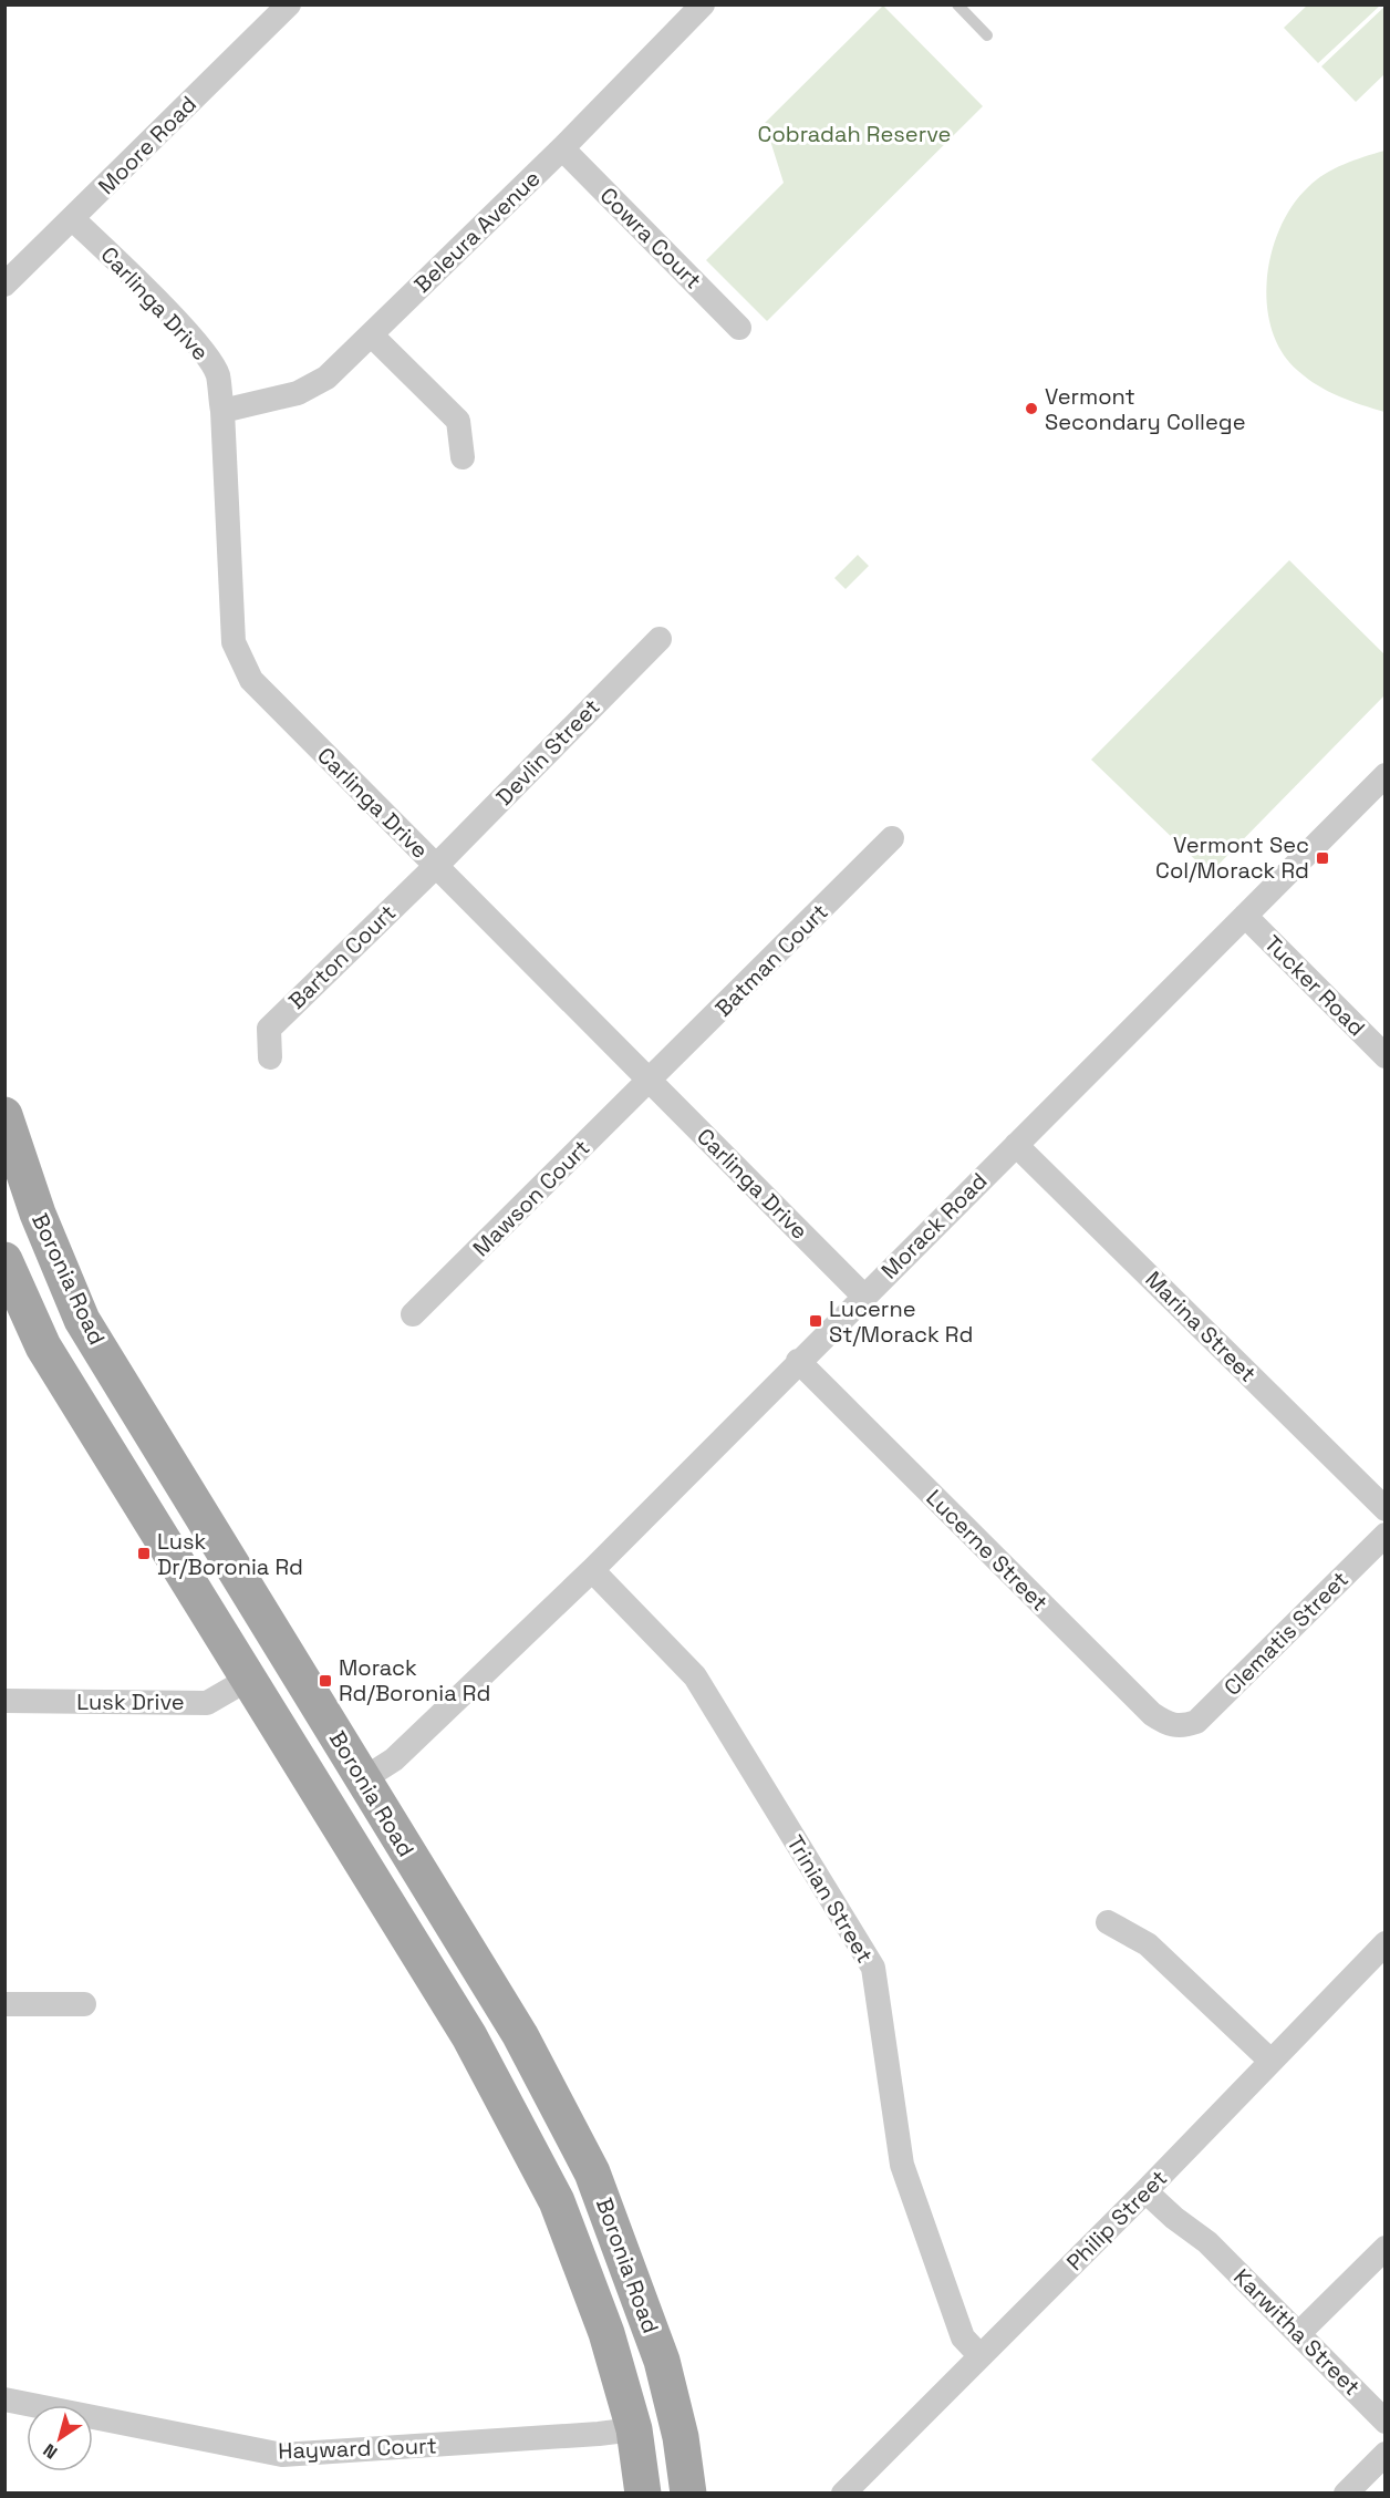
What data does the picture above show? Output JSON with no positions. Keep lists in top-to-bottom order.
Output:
{
  "streets": {
    "main road": ["Boronia Road"],
    "street": [
      "Moore Road",
      "Beleura Avenue",
      "Cowra Court",
      "Carlinga Drive",
      "Devlin Street",
      "Barton Court",
      "Batman Court",
      "Tucker Road",
      "Mawson Court",
      "Morack Road",
      "Marina Street",
      "Lucerne Street",
      "Clematis Street",
      "Lusk Drive",
      "Trinian Street",
      "Philip Street",
      "Karwitha Street",
      "Hayward Court"
    ]
  },
  "crossings": [
    ["Moore Road", "Carlinga Drive"],
    ["Beleura Avenue", "Cowra Court"],
    ["Beleura Avenue", "Carlinga Drive"],
    ["Carlinga Drive", "Devlin Street"],
    ["Carlinga Drive", "Barton Court"],
    ["Carlinga Drive", "Batman Court"],
    ["Carlinga Drive", "Mawson Court"],
    ["Carlinga Drive", "Morack Road"],
    ["Devlin Street", "Barton Court"],
    ["Batman Court", "Mawson Court"],
    ["Tucker Road", "Morack Road"],
    ["Morack Road", "Boronia Road"],
    ["Morack Road", "Marina Street"],
    ["Morack Road", "Lucerne Street"],
    ["Morack Road", "Trinian Street"],
    ["Boronia Road", "Lusk Drive"],
    ["Boronia Road", "Hayward Court"],
    ["Lucerne Street", "Clematis Street"],
    ["Trinian Street", "Philip Street"],
    ["Philip Street", "Karwitha Street"]
  ],
  "parks": ["Cobradah Reserve"],
  "places": {
    "other": ["Vermont Secondary College"],
    "transit": [
      "Vermont Sec Col/Morack Rd",
      "Lucerne St/Morack Rd",
      "Lusk Dr/Boronia Rd",
      "Morack Rd/Boronia Rd"
    ]
  },
  "north": "bottom left"
}
